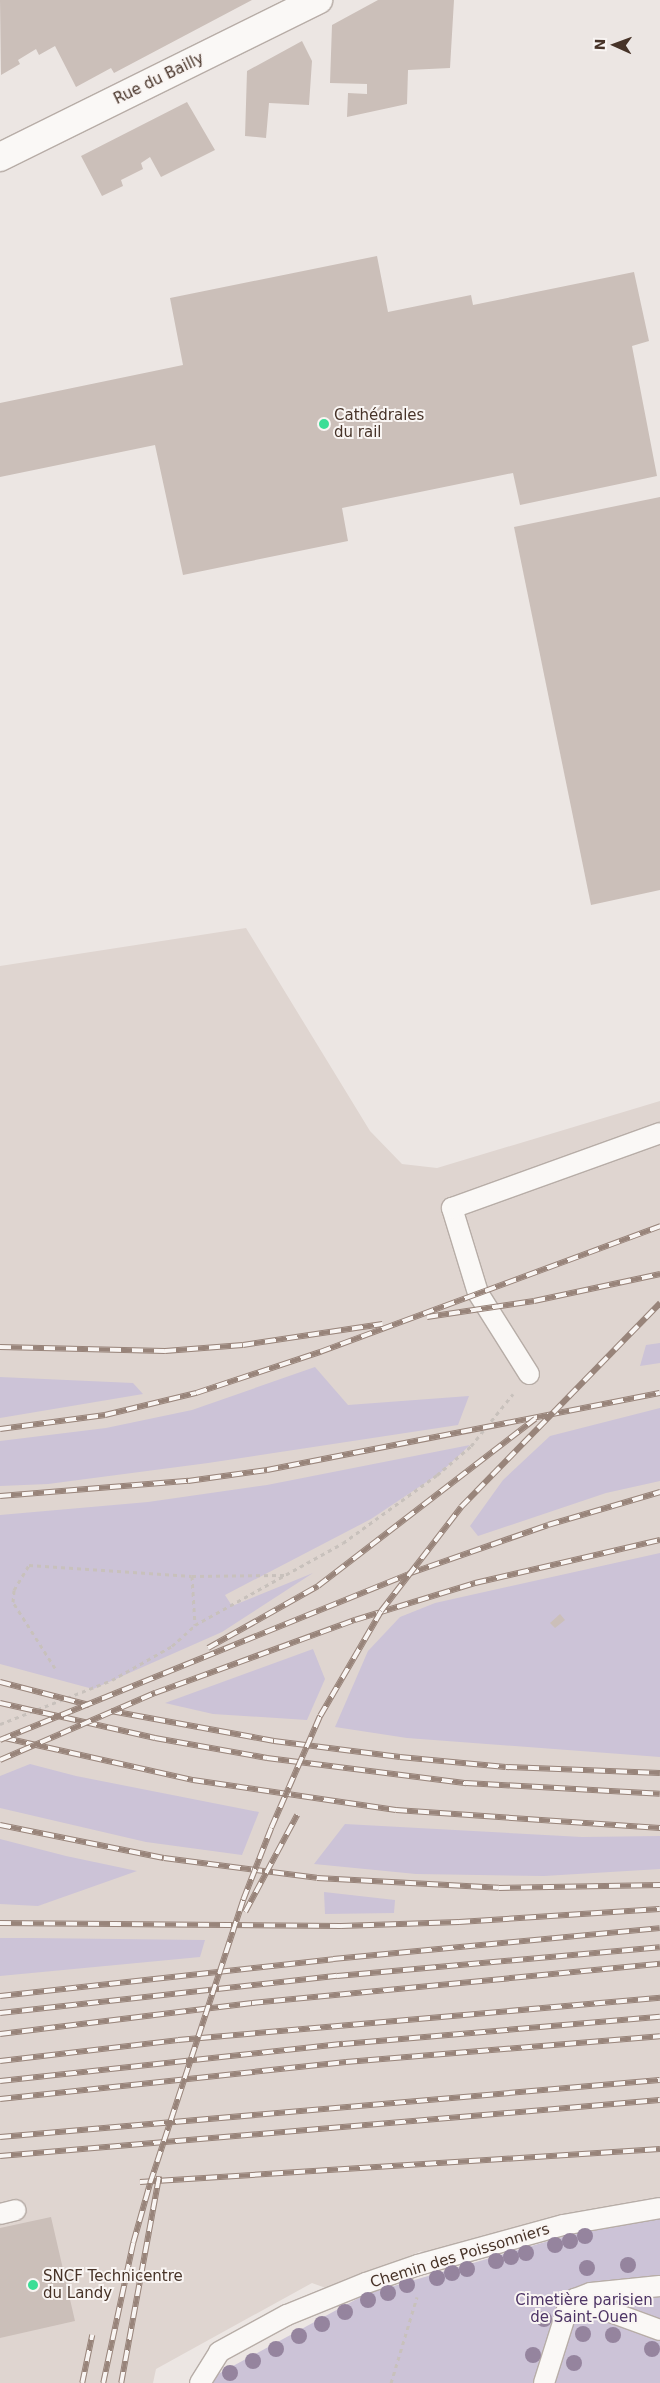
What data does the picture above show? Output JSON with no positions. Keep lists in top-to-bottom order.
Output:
{
  "streets": {
    "street": ["Rue du Bailly"],
    "lane": ["Chemin des Poissonniers"]
  },
  "parks": ["Cimetière parisien de Saint-Ouen"],
  "places": ["Cathédrales du rail", "SNCF Technicentre du Landy"],
  "north": "left"
}
